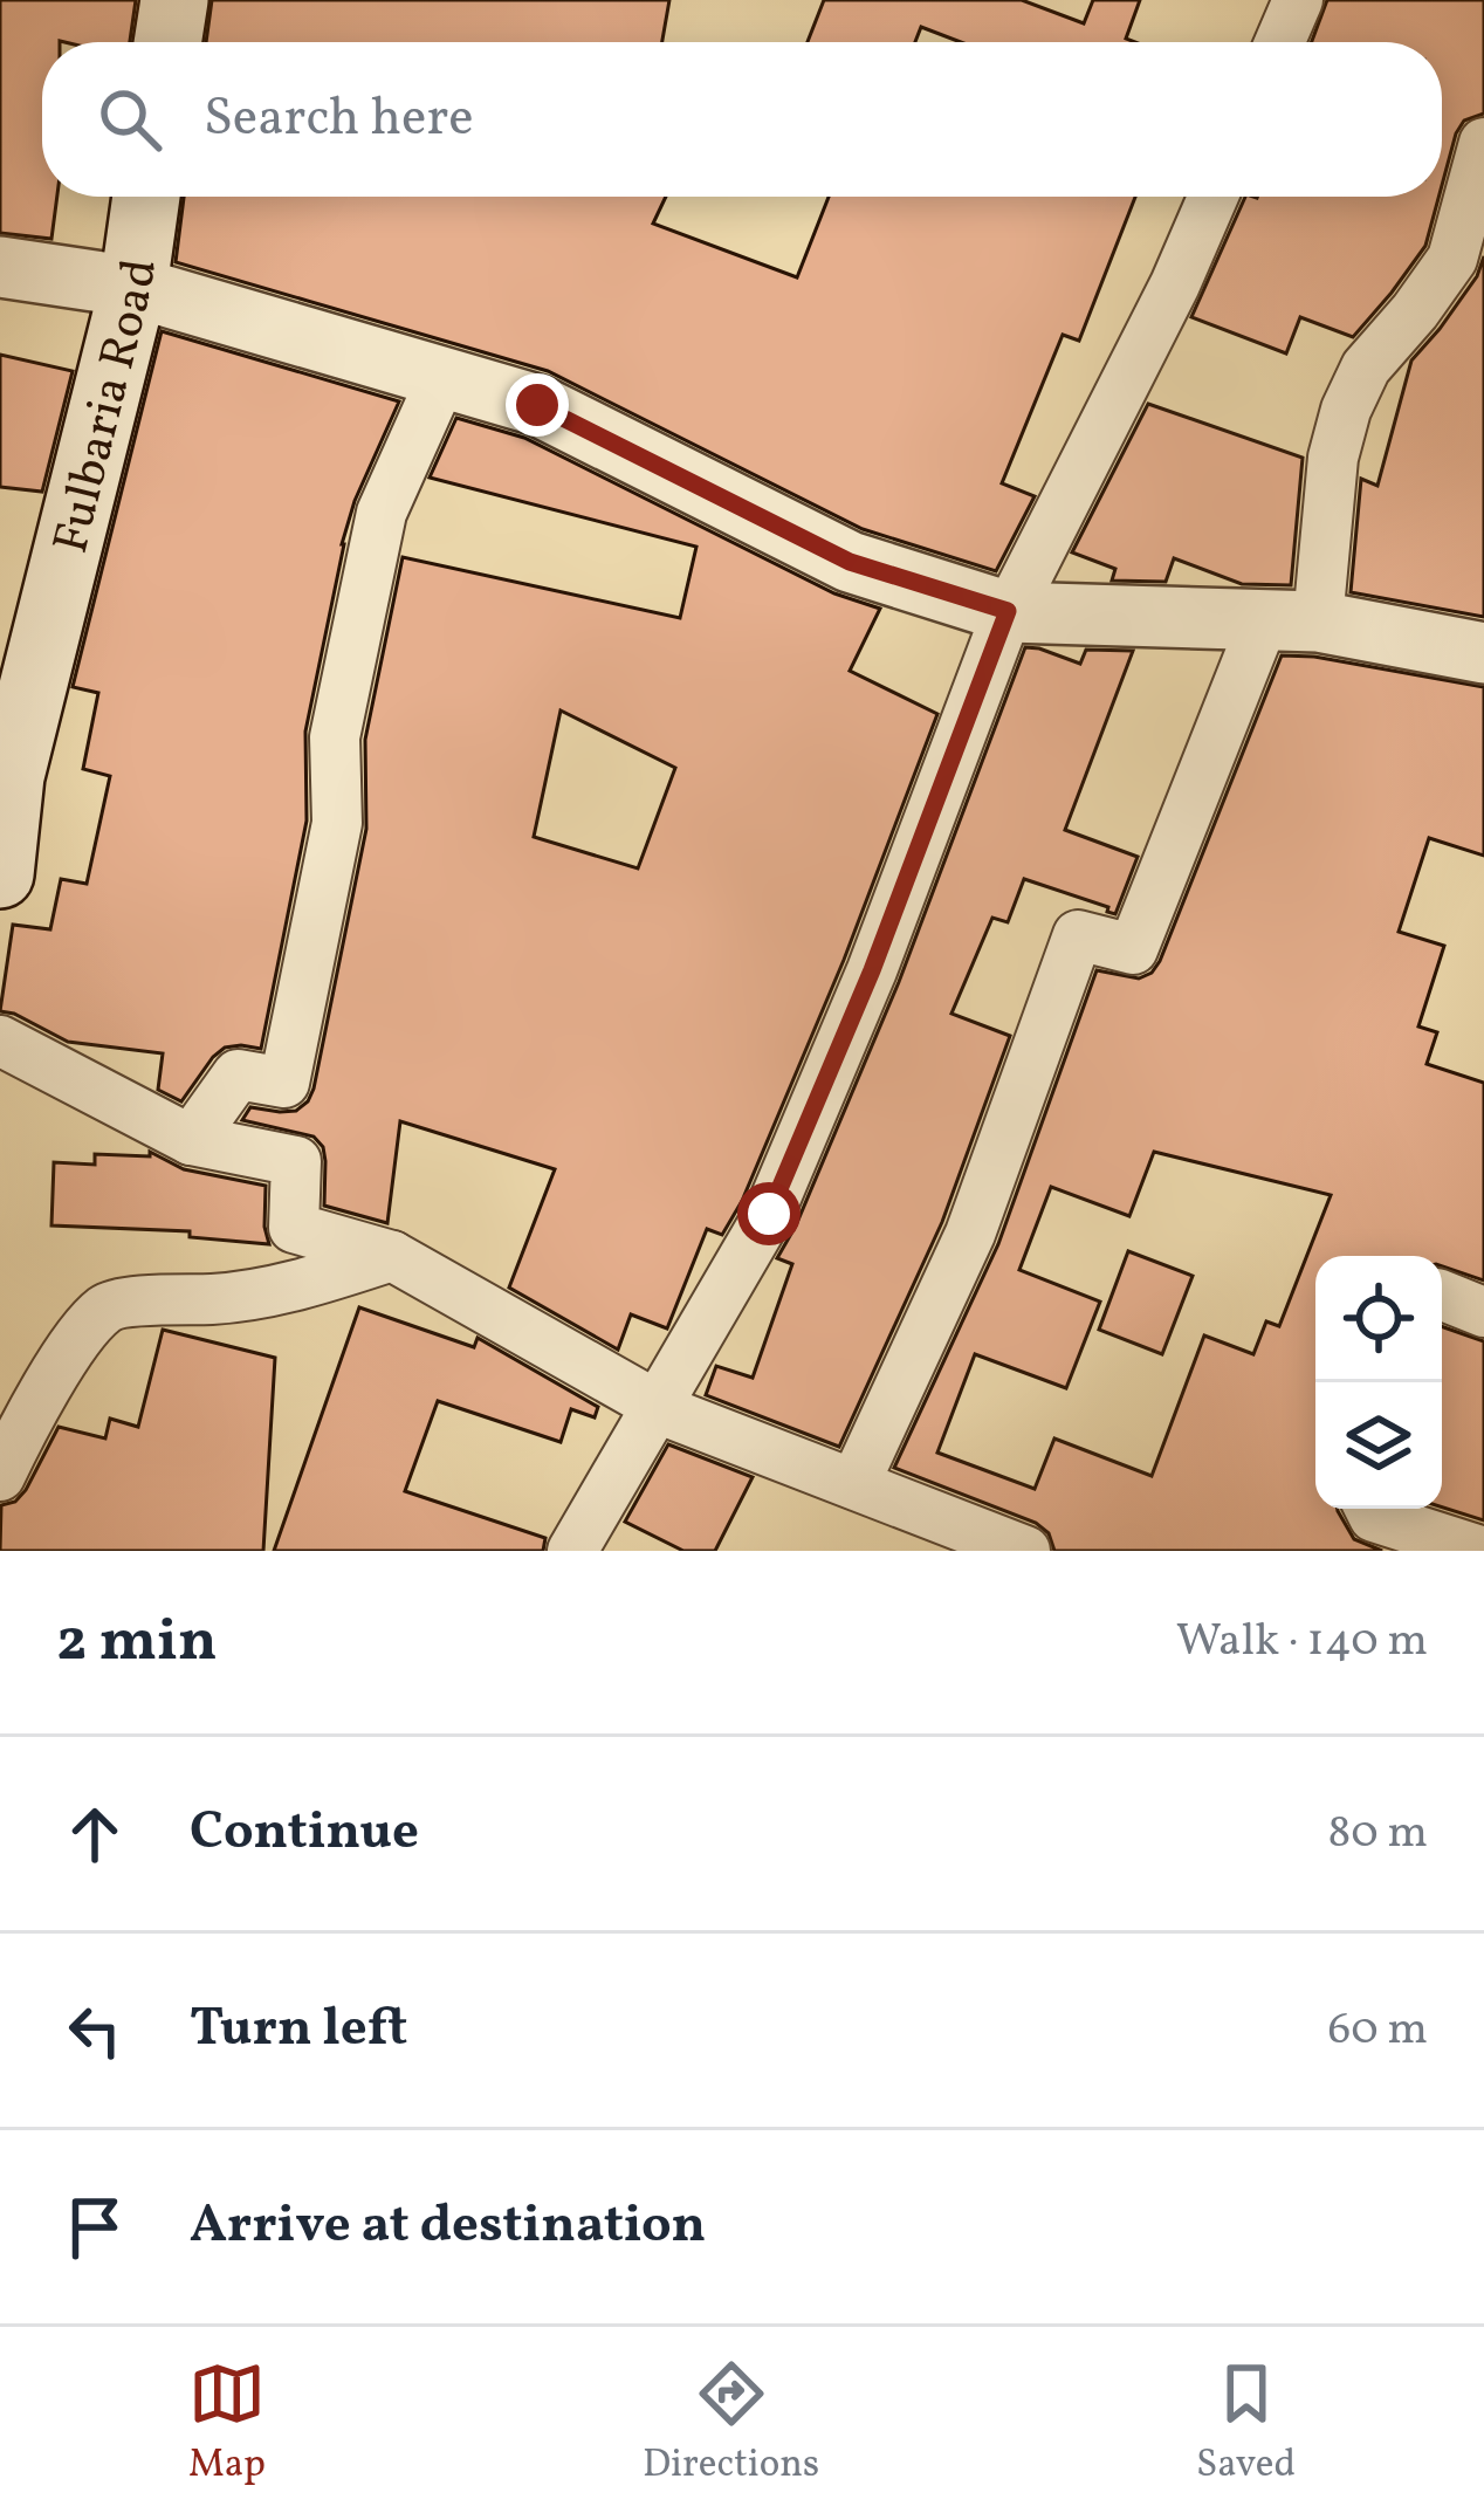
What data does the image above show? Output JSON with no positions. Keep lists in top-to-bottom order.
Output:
{
  "streets": {
    "main road": ["Fulbaria Road"]
  },
  "page": {
    "search": "Search here",
    "heading": ["2 min", "Walk · 140 m"],
    "list": [
      ["Continue", "80 m"],
      ["Turn left", "60 m"],
      "Arrive at destination"
    ],
    "nav": ["Map", "Directions", "Saved"]
  }
}
